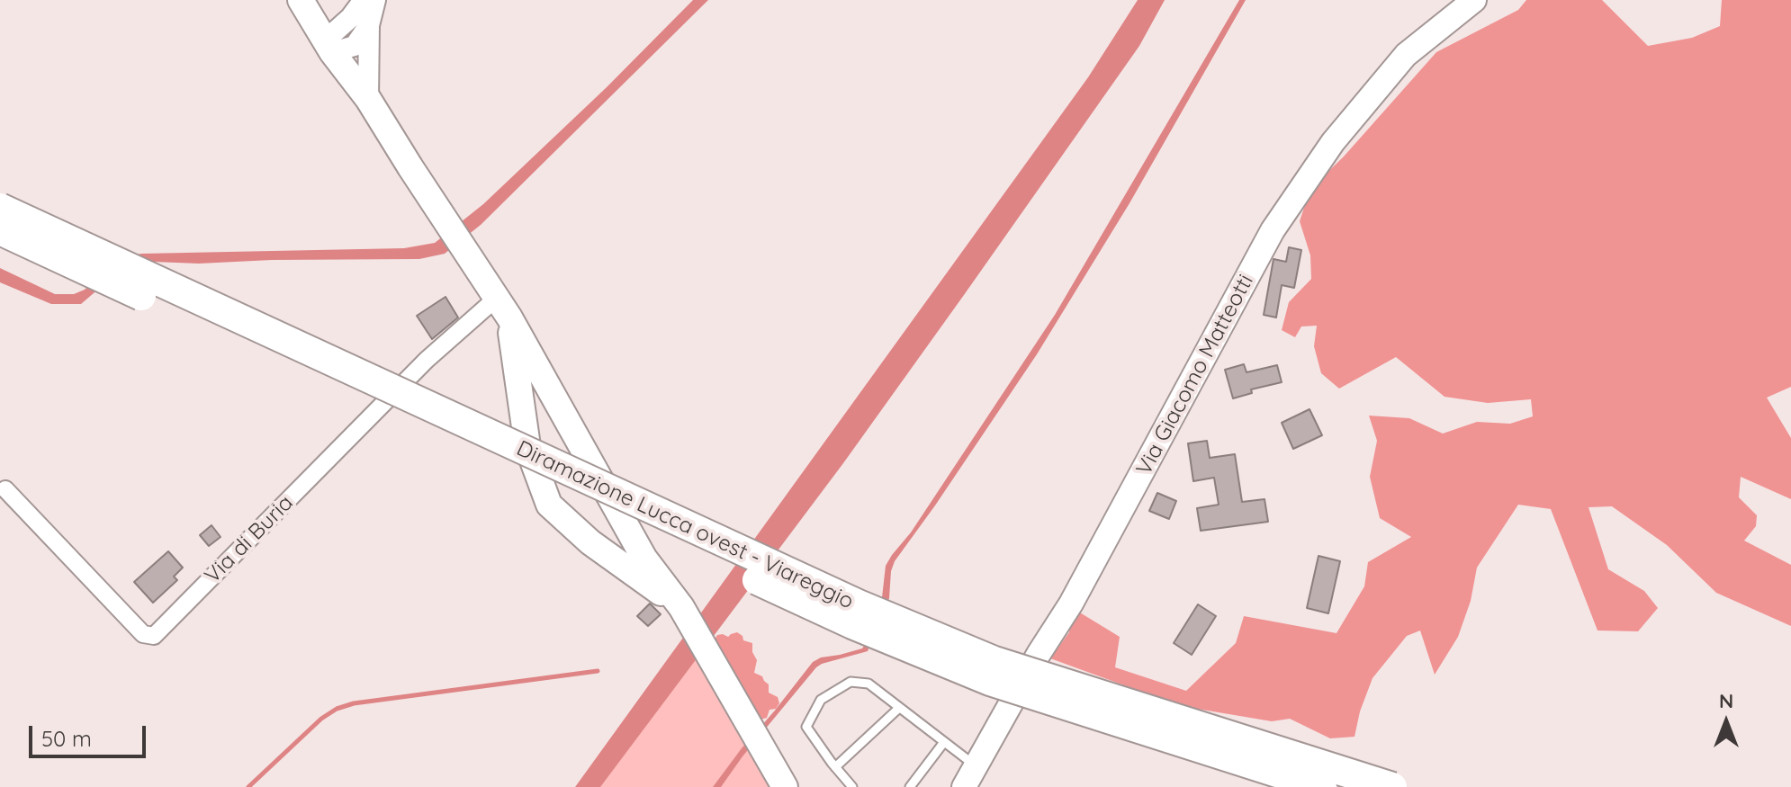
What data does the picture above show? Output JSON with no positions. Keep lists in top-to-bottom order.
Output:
{
  "streets": {
    "highway": ["Diramazione Lucca ovest - Viareggio"],
    "main road": ["Via Giacomo Matteotti"],
    "street": ["Via di Buria"]
  },
  "scale_bar": "50 m",
  "north": "top"
}
